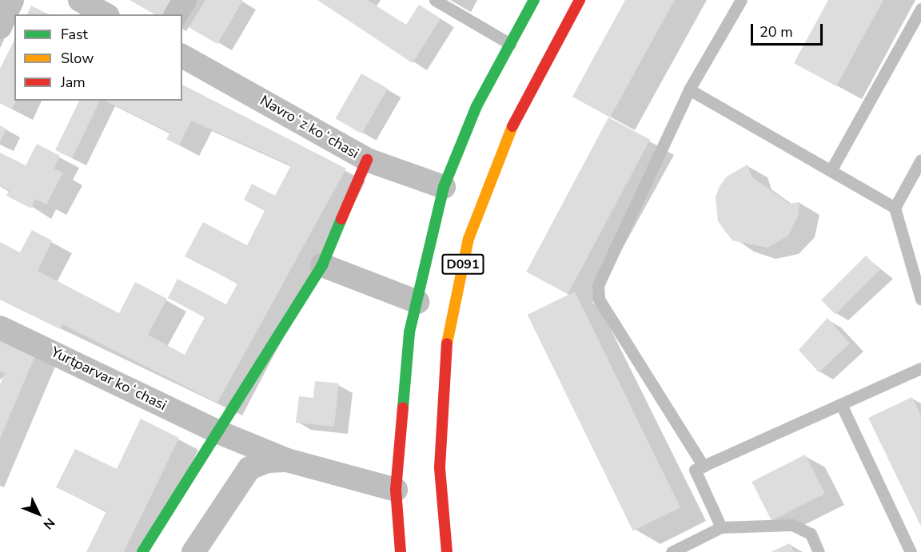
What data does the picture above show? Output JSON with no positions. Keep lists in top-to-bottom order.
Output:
{
  "streets": {
    "main road": ["D091"],
    "street": ["Navroʻz koʻchasi", "Yurtparvar koʻchasi"]
  },
  "crossings": [
    ["Navroʻz koʻchasi", "D091"]
  ],
  "legend": ["Fast", "Slow", "Jam"],
  "scale_bar": "20 m",
  "north": "bottom right"
}
